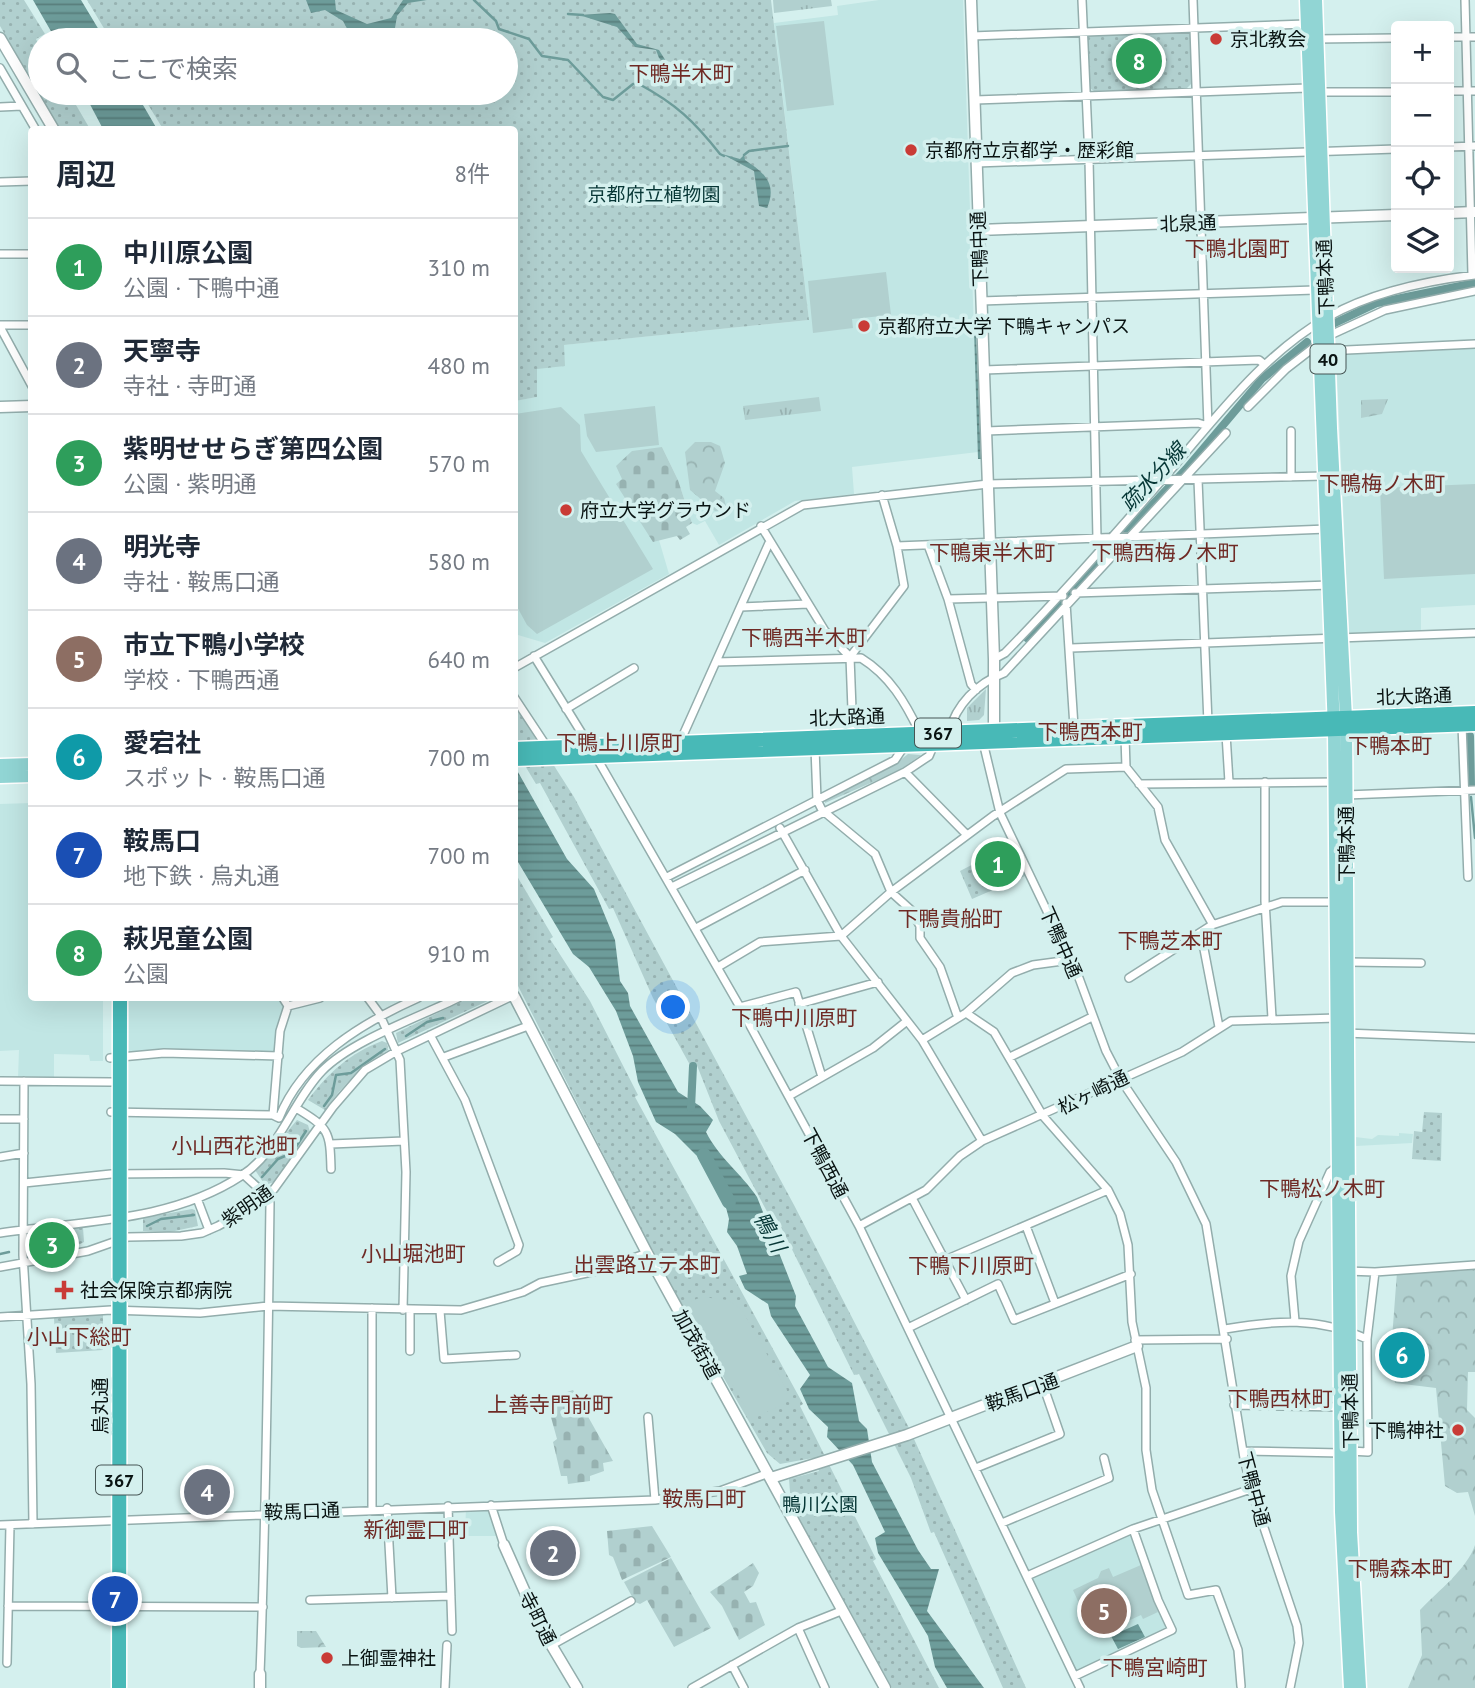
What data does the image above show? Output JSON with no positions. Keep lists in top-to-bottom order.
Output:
{
  "streets": {
    "highway": ["北大路通", "367", "烏丸通"],
    "main road": ["下鴨本通", "40"],
    "street": [
      "北泉通",
      "下鴨中通",
      "松ヶ崎通",
      "下鴨西通",
      "紫明通",
      "加茂街道",
      "鞍馬口通",
      "寺町通"
    ]
  },
  "crossings": [
    ["北泉通", "下鴨中通"],
    ["北泉通", "下鴨本通"],
    ["下鴨中通", "北大路通"],
    ["下鴨中通", "松ヶ崎通"],
    ["下鴨中通", "鞍馬口通"],
    ["下鴨本通", "北大路通"],
    ["下鴨本通", "松ヶ崎通"],
    ["北大路通", "下鴨西通"],
    ["松ヶ崎通", "下鴨西通"],
    ["下鴨西通", "鞍馬口通"],
    ["紫明通", "烏丸通"],
    ["加茂街道", "鞍馬口通"],
    ["鞍馬口通", "烏丸通"],
    ["鞍馬口通", "寺町通"]
  ],
  "districts": [
    "下鴨半木町",
    "下鴨北園町",
    "下鴨梅ノ木町",
    "下鴨東半木町",
    "下鴨西梅ノ木町",
    "下鴨西半木町",
    "下鴨西本町",
    "下鴨上川原町",
    "下鴨本町",
    "下鴨貴船町",
    "下鴨芝本町",
    "下鴨中川原町",
    "小山西花池町",
    "下鴨松ノ木町",
    "小山堀池町",
    "出雲路立テ本町",
    "下鴨下川原町",
    "小山下総町",
    "下鴨西林町",
    "上善寺門前町",
    "鞍馬口町",
    "新御霊口町",
    "下鴨森本町",
    "下鴨宮崎町"
  ],
  "water": ["疏水分線", "鴨川"],
  "parks": ["京都府立植物園", "鴨川公園"],
  "places": {
    "other": [
      "京北教会",
      "京都府立京都学・歴彩館",
      "京都府立大学 下鴨キャンパス",
      "府立大学グラウンド",
      "下鴨神社",
      "上御霊神社"
    ],
    "health": ["社会保険京都病院"]
  },
  "page": {
    "map_buttons": ["+", "−"],
    "search": "ここで検索",
    "pins": [
      "8",
      "1",
      "3",
      "6",
      "4",
      "2",
      "7",
      "5"
    ],
    "heading": ["周辺", "8件"],
    "list": [
      {
        "mark": "1",
        "name": "中川原公園",
        "note": "公園 · 下鴨中通",
        "value": "310 m"
      },
      {
        "mark": "2",
        "name": "天寧寺",
        "note": "寺社 · 寺町通",
        "value": "480 m"
      },
      {
        "mark": "3",
        "name": "紫明せせらぎ第四公園",
        "note": "公園 · 紫明通",
        "value": "570 m"
      },
      {
        "mark": "4",
        "name": "明光寺",
        "note": "寺社 · 鞍馬口通",
        "value": "580 m"
      },
      {
        "mark": "5",
        "name": "市立下鴨小学校",
        "note": "学校 · 下鴨西通",
        "value": "640 m"
      },
      {
        "mark": "6",
        "name": "愛宕社",
        "note": "スポット · 鞍馬口通",
        "value": "700 m"
      },
      {
        "mark": "7",
        "name": "鞍馬口",
        "note": "地下鉄 · 烏丸通",
        "value": "700 m"
      },
      {
        "mark": "8",
        "name": "萩児童公園",
        "note": "公園",
        "value": "910 m"
      }
    ]
  }
}
